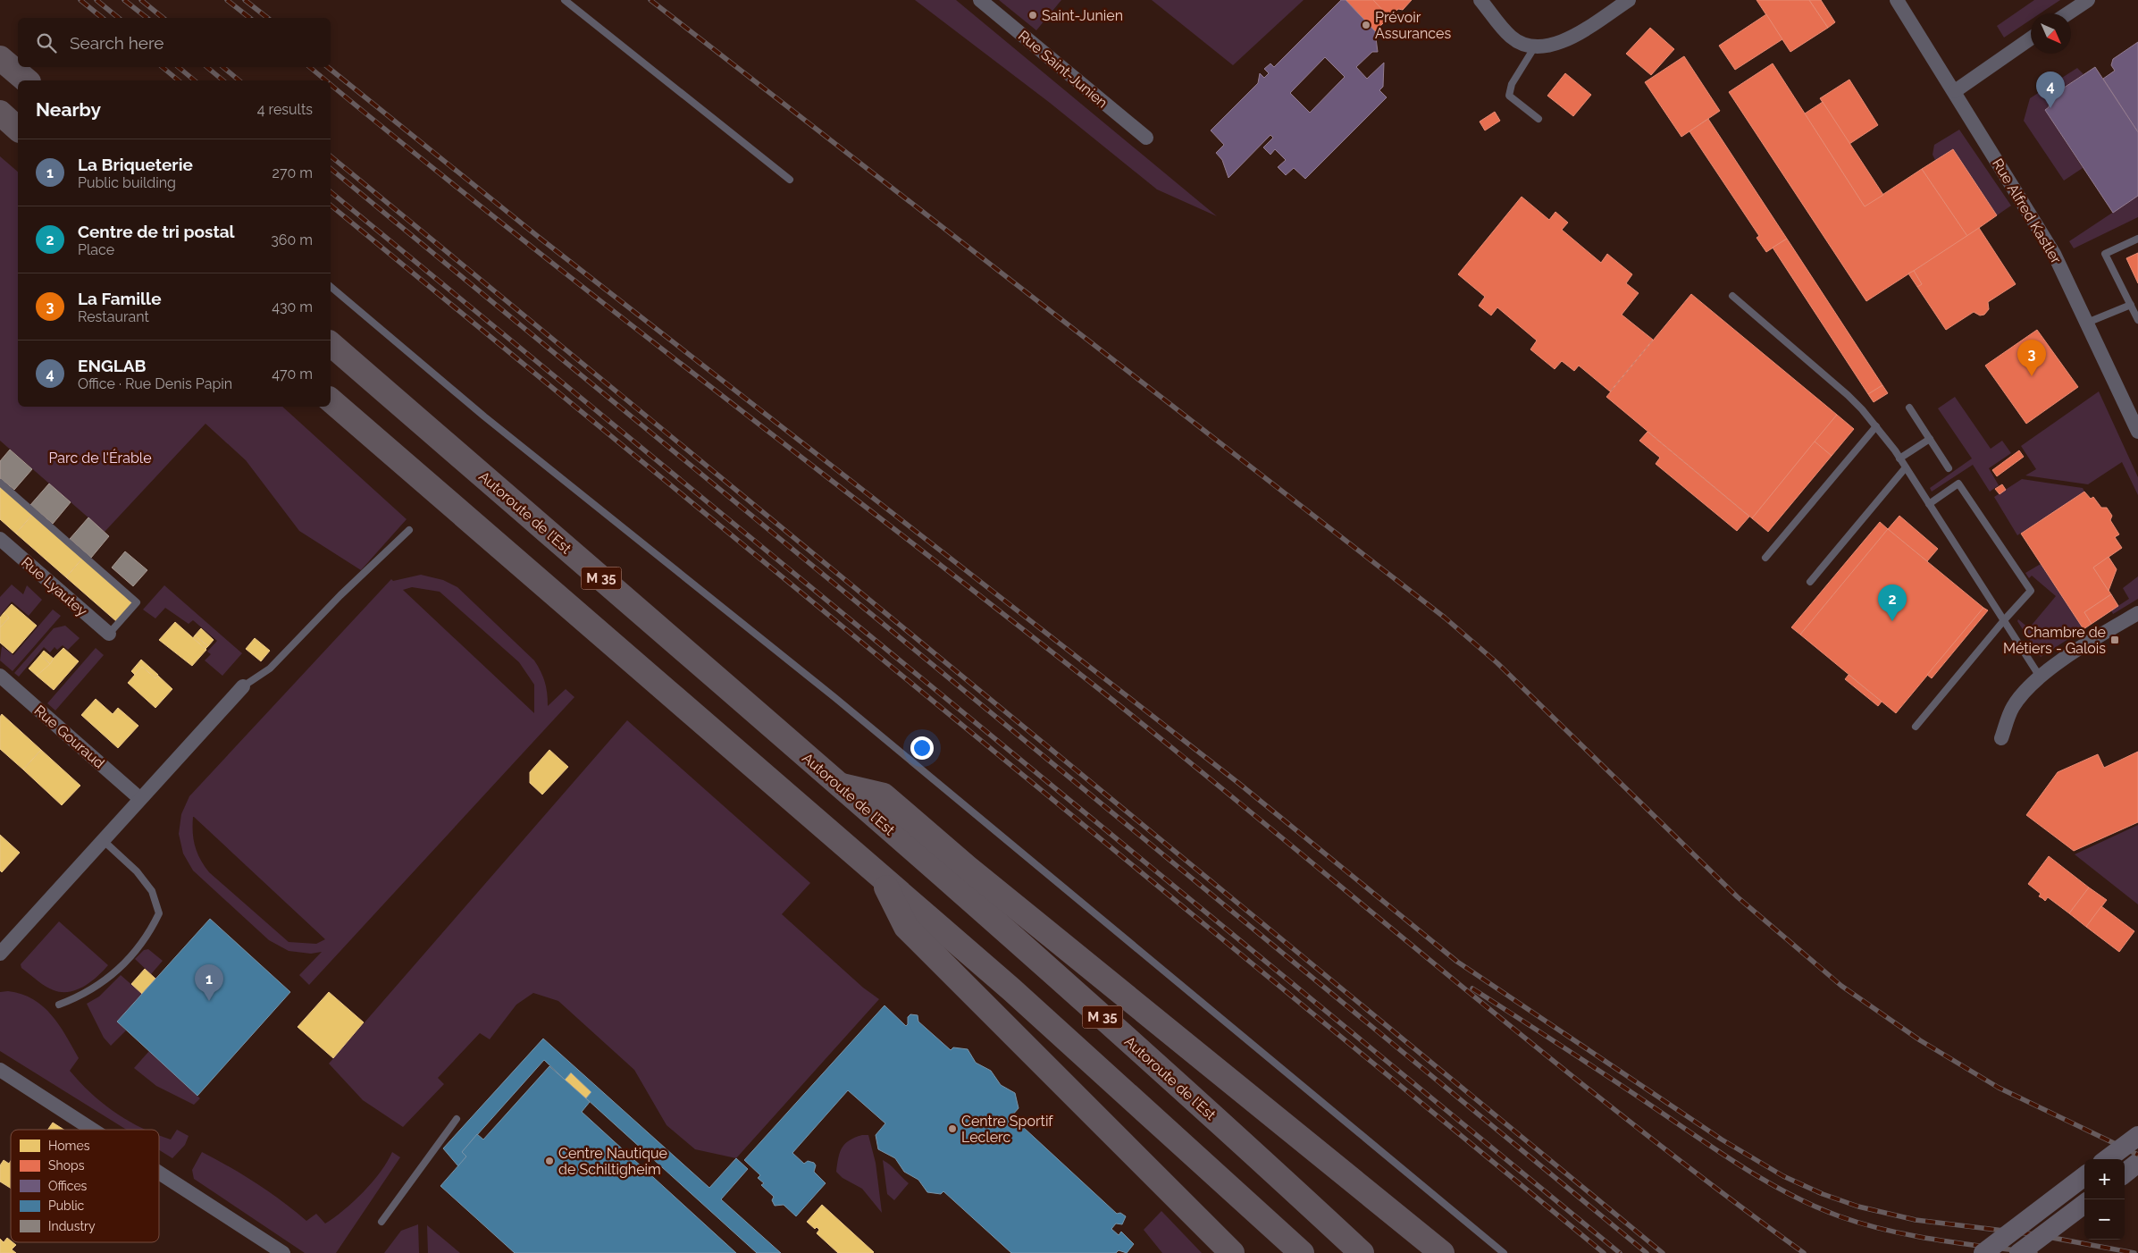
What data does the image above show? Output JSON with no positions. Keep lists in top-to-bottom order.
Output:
{
  "streets": {
    "highway": ["Autoroute de l’Est", "M 35"],
    "street": [
      "Rue Saint-Junien",
      "Rue Alfred Kastler",
      "Rue Lyautey",
      "Rue Gouraud"
    ]
  },
  "parks": ["Parc de l'Érable"],
  "places": {
    "other": [
      "Saint-Junien",
      "Prévoir Assurances",
      "Centre Sportif Leclerc",
      "Centre Nautique de Schiltigheim"
    ],
    "transit": ["Chambre de Métiers - Galois"]
  },
  "legend": [
    "Homes",
    "Shops",
    "Offices",
    "Public",
    "Industry"
  ],
  "north": "bottom right",
  "page": {
    "search": "Search here",
    "pins": [
      "4",
      "3",
      "2",
      "1"
    ],
    "heading": ["Nearby", "4 results"],
    "list": [
      {
        "mark": "1",
        "name": "La Briqueterie",
        "note": "Public building",
        "value": "270 m"
      },
      {
        "mark": "2",
        "name": "Centre de tri postal",
        "note": "Place",
        "value": "360 m"
      },
      {
        "mark": "3",
        "name": "La Famille",
        "note": "Restaurant",
        "value": "430 m"
      },
      {
        "mark": "4",
        "name": "ENGLAB",
        "note": "Office · Rue Denis Papin",
        "value": "470 m"
      }
    ],
    "map_buttons": ["+", "−"]
  }
}
